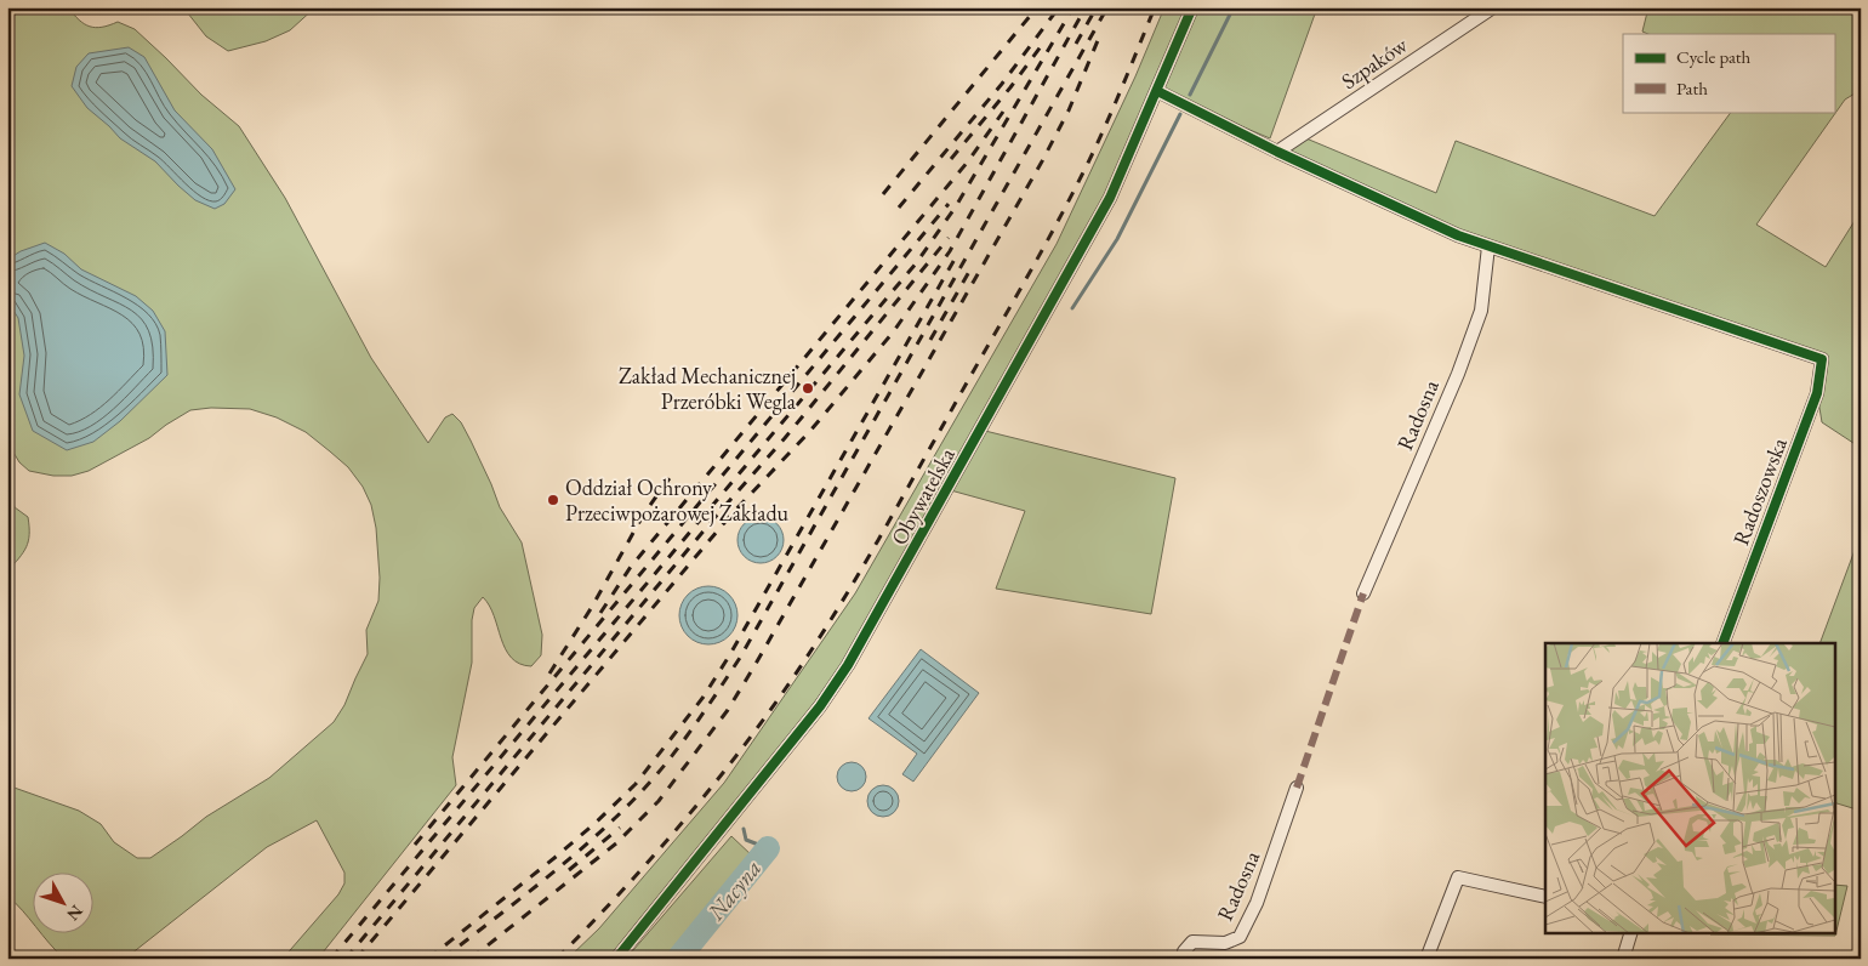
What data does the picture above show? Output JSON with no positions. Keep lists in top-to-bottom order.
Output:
{
  "streets": {
    "street": [
      "Szpaków",
      "Radosna",
      "Radoszowska",
      "Obywatelska"
    ]
  },
  "crossings": [
    ["Radosna", "Radoszowska"]
  ],
  "water": ["Nacyna"],
  "places": ["Zakład Mechanicznej Przeróbki Wegla", "Oddział Ochrony Przeciwpożarowej Zakładu"],
  "legend": ["Cycle path", "Path"],
  "north": "bottom right"
}
